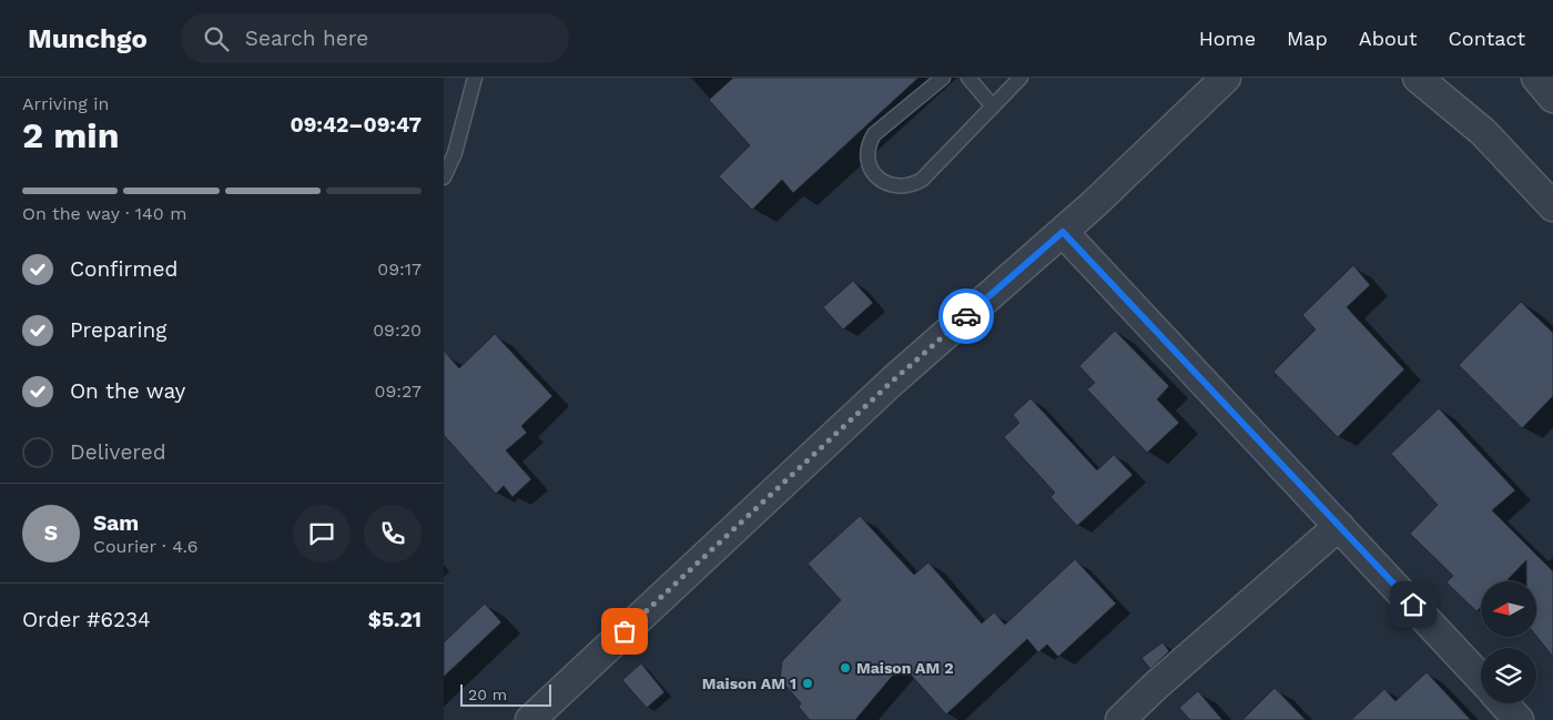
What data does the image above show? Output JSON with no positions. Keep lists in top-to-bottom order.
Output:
{
  "places": ["Maison AM 2", "Maison AM 1"],
  "scale_bar": "20 m",
  "north": "left",
  "page": {
    "header": "Munchgo",
    "search": "Search here",
    "nav": [
      "Home",
      "Map",
      "About",
      "Contact"
    ],
    "heading": ["2 min", "Arriving in", "09:42–09:47"],
    "panel": [
      "Sam",
      "Courier · 4.6",
      "Order #6234",
      "$5.21"
    ],
    "bar": "On the way · 140 m",
    "list": [
      ["Confirmed", "09:17"],
      ["Preparing", "09:20"],
      ["On the way", "09:27"],
      "Delivered"
    ],
    "round": "S",
    "scale": "20 m"
  }
}
